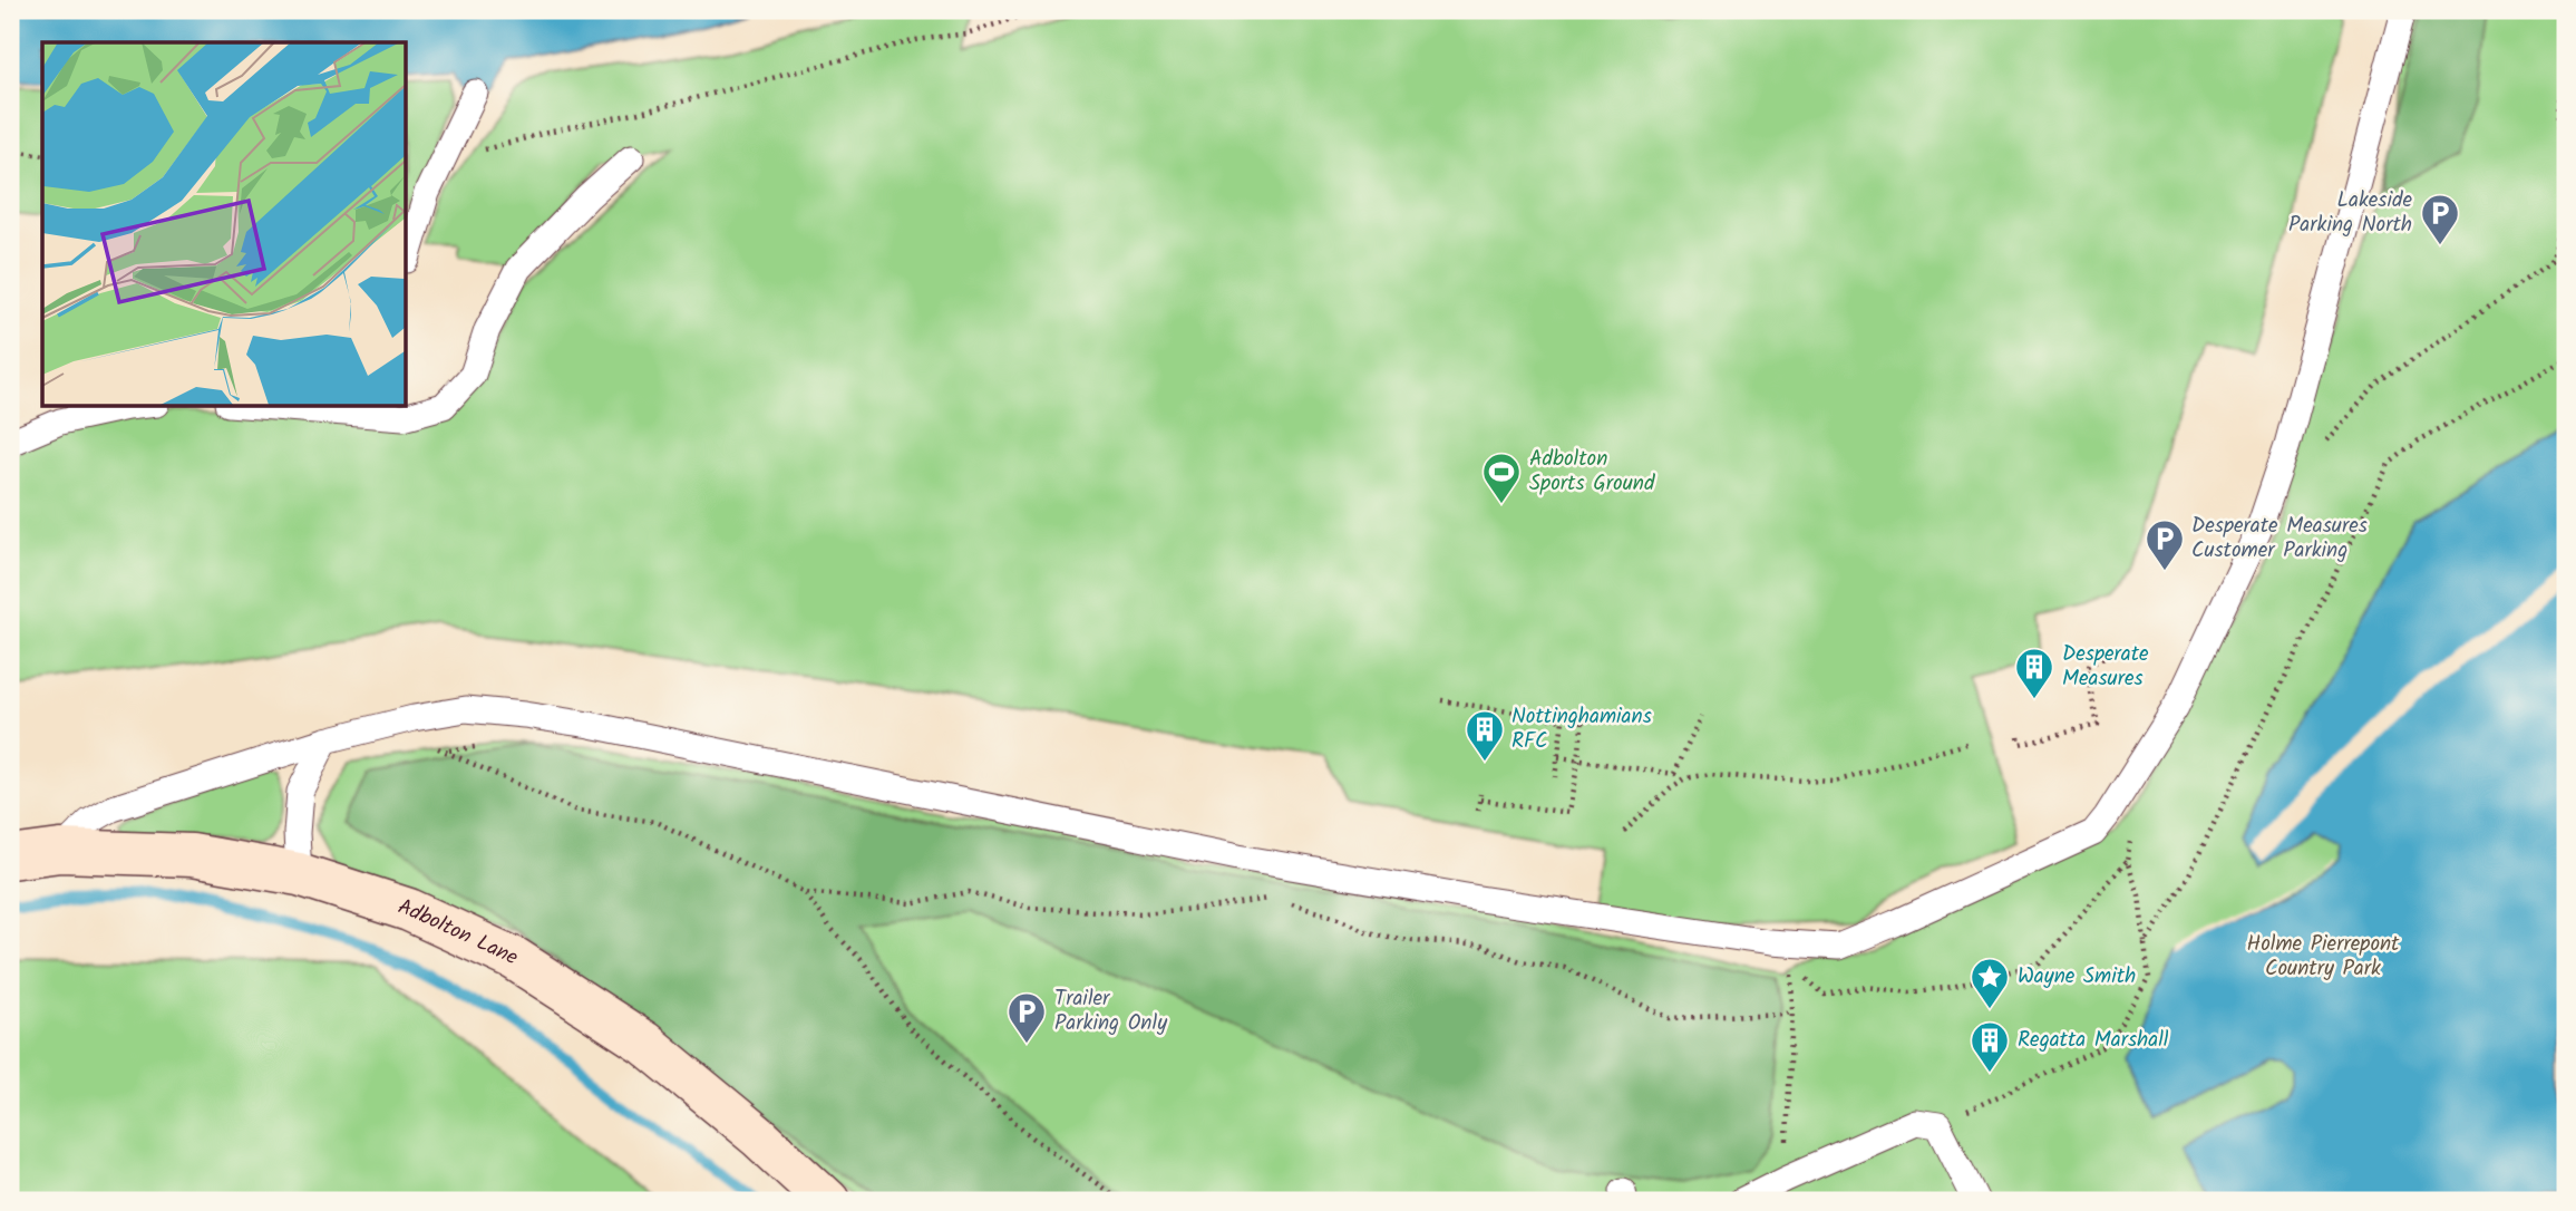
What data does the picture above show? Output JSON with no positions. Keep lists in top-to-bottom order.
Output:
{
  "streets": {
    "street": ["Adbolton Lane"]
  },
  "parks": ["Holme Pierrepont Country Park"],
  "places": {
    "parking": ["Lakeside Parking North", "Desperate Measures Customer Parking", "Trailer Parking Only"],
    "sports": ["Adbolton Sports Ground"],
    "building": ["Desperate Measures", "Nottinghamians RFC", "Regatta Marshall"],
    "place": ["Wayne Smith"]
  }
}
